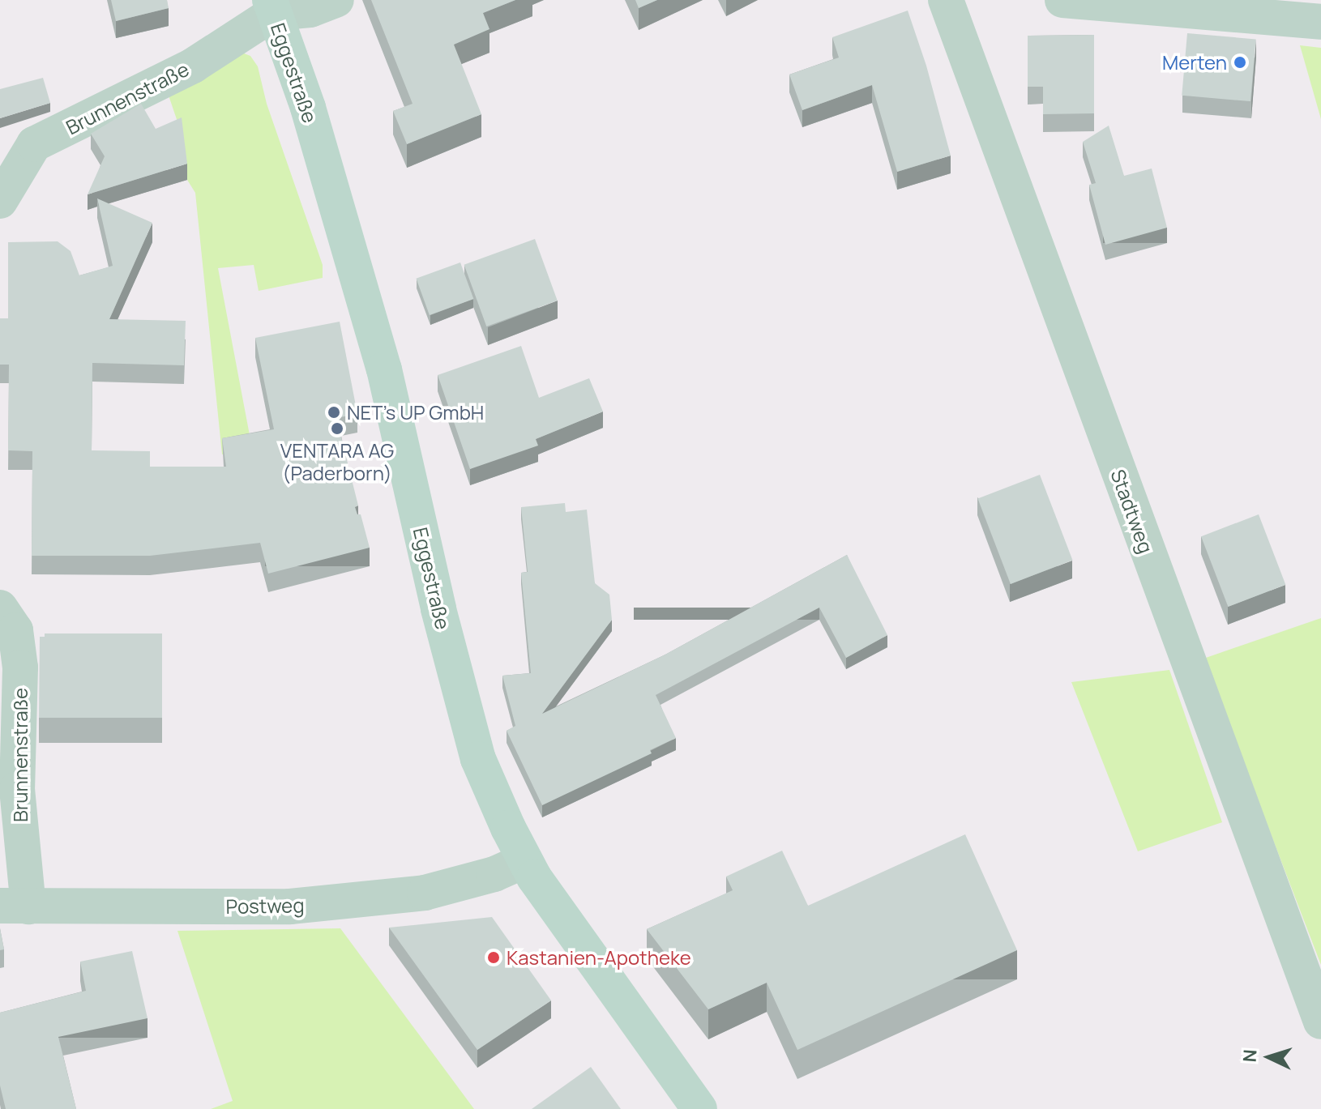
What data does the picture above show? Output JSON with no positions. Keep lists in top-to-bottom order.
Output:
{
  "streets": {
    "main road": ["Eggestraße"],
    "street": ["Brunnenstraße", "Stadtweg", "Postweg"]
  },
  "crossings": [
    ["Eggestraße", "Brunnenstraße"],
    ["Eggestraße", "Postweg"],
    ["Brunnenstraße", "Postweg"]
  ],
  "places": [
    "Merten",
    "NET's UP GmbH",
    "VENTARA AG (Paderborn)",
    "Kastanien-Apotheke"
  ],
  "north": "left"
}
